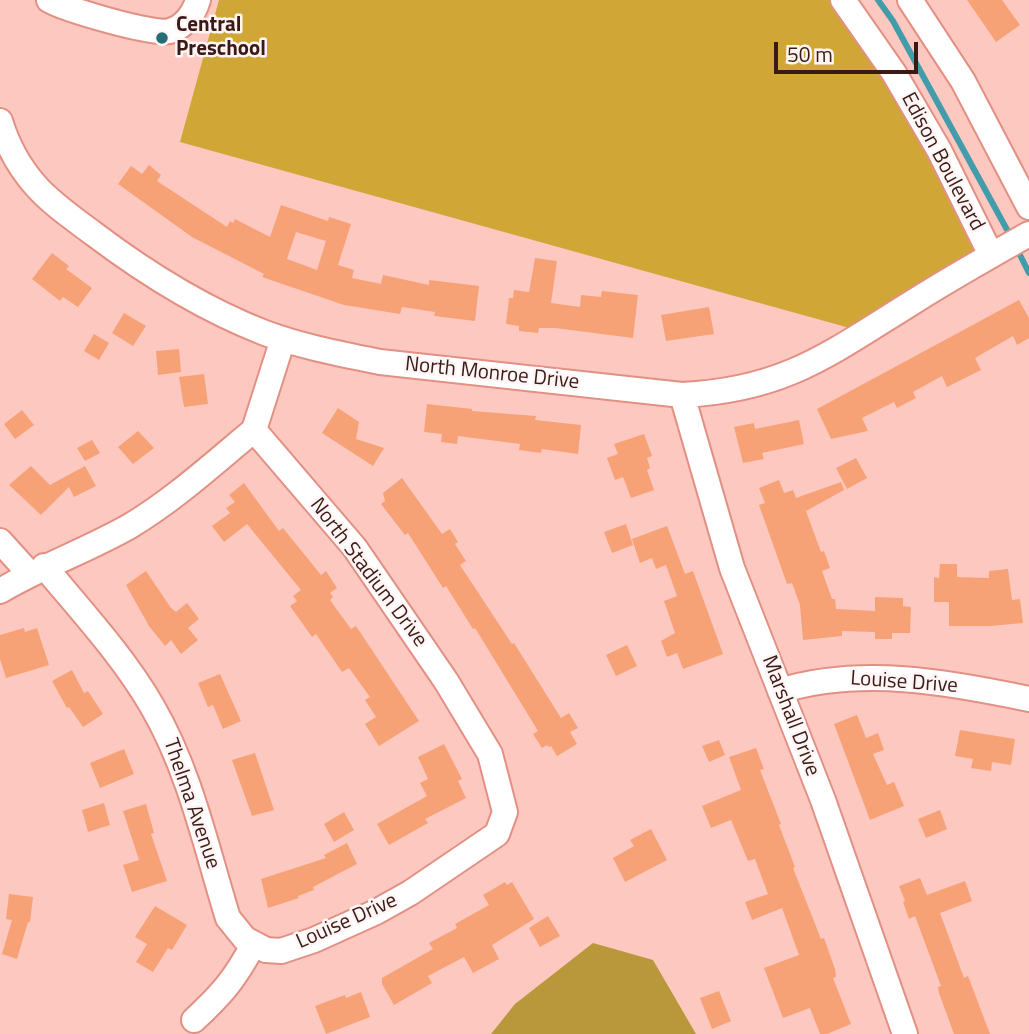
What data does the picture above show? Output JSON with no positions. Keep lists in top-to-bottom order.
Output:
{
  "streets": {
    "street": [
      "Edison Boulevard",
      "North Monroe Drive",
      "North Stadium Drive",
      "Louise Drive",
      "Marshall Drive",
      "Thelma Avenue"
    ]
  },
  "crossings": [
    ["Edison Boulevard", "North Monroe Drive"],
    ["North Monroe Drive", "Marshall Drive"],
    ["North Stadium Drive", "Louise Drive"],
    ["Louise Drive", "Marshall Drive"],
    ["Louise Drive", "Thelma Avenue"]
  ],
  "places": ["Central Preschool"],
  "scale_bar": "50 m"
}
